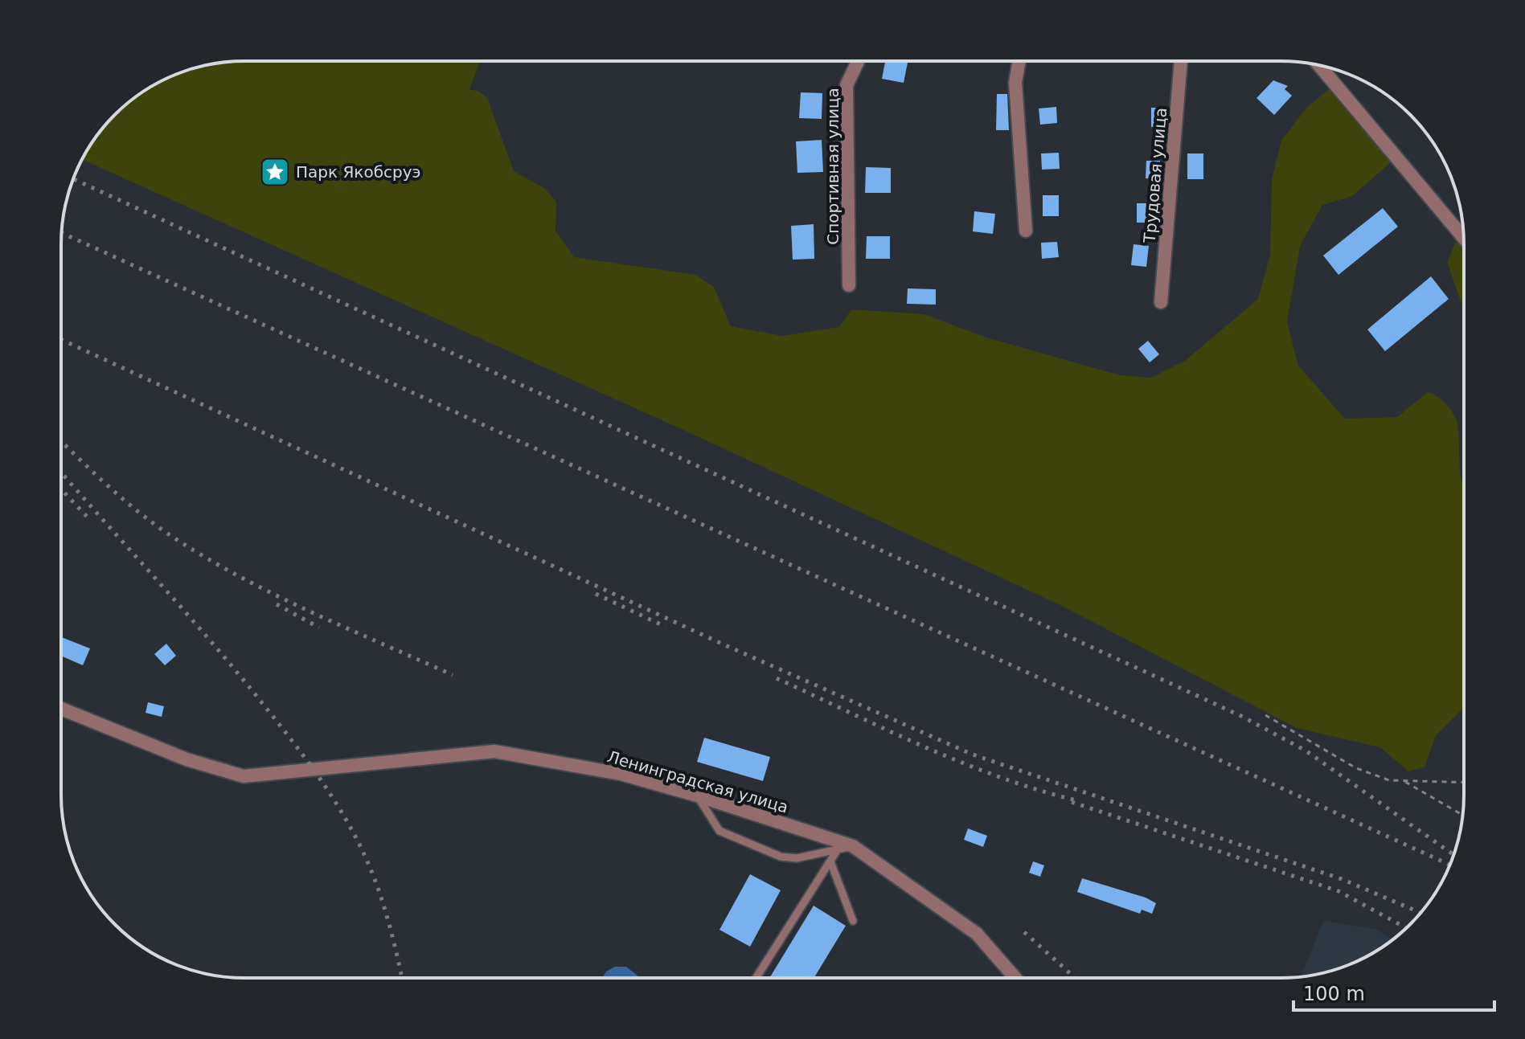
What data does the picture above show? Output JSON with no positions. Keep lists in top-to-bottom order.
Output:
{
  "streets": {
    "street": ["Спортивная улица", "Трудовая улица", "Ленинградская улица"]
  },
  "places": {
    "place": ["Парк Якобсруэ"]
  },
  "scale_bar": "100 m"
}
